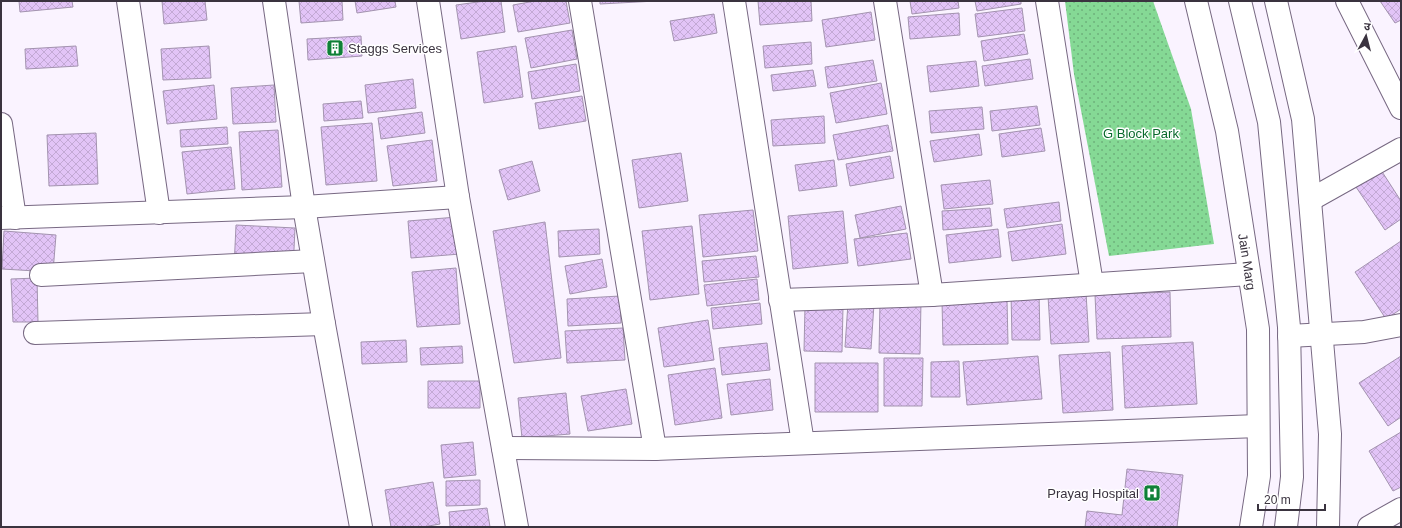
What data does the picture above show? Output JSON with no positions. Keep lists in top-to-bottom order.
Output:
{
  "streets": {
    "street": ["Jain Marg"]
  },
  "parks": ["G Block Park"],
  "places": {
    "building": ["Staggs Services"],
    "hospital": ["Prayag Hospital"]
  },
  "scale_bar": "20 m",
  "north": "top"
}
